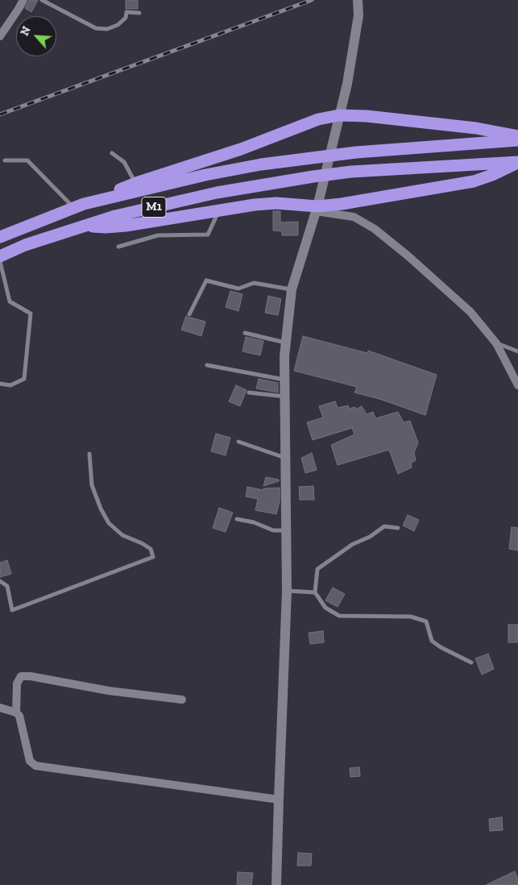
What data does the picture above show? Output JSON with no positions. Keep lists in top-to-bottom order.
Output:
{
  "streets": {
    "highway": ["M1"]
  },
  "north": "top left"
}
